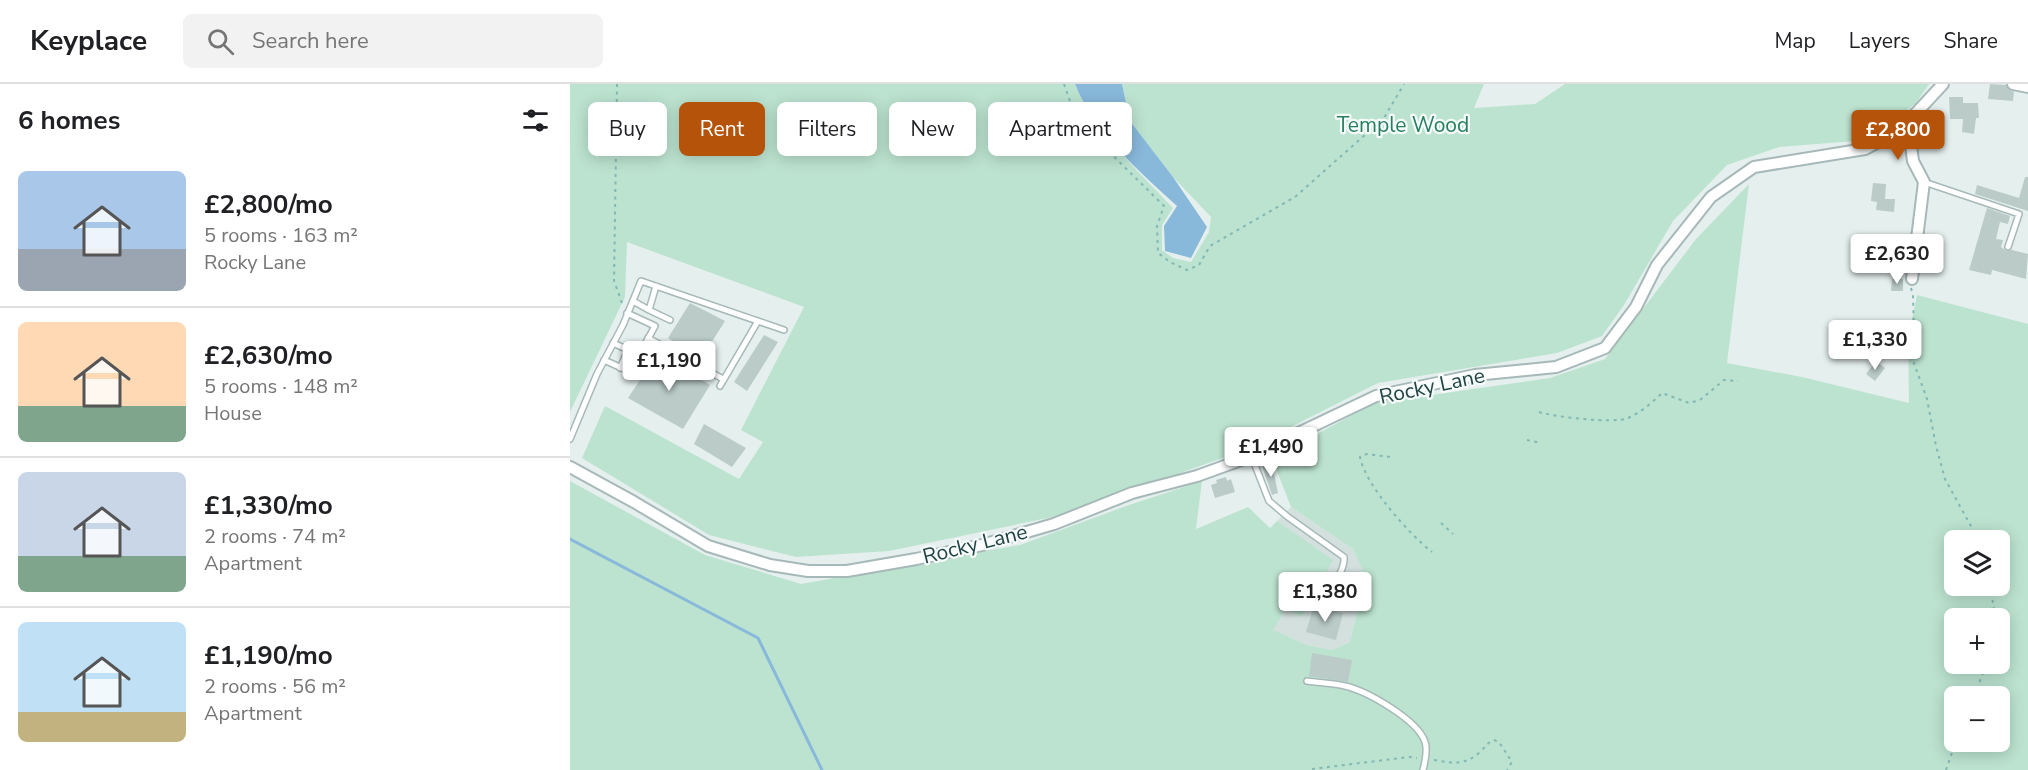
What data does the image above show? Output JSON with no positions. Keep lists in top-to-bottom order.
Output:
{
  "streets": {
    "street": ["Rocky Lane"]
  },
  "parks": ["Temple Wood"],
  "page": {
    "header": "Keyplace",
    "search": "Search here",
    "nav": ["Map", "Layers", "Share"],
    "heading": "6 homes",
    "chip": [
      "Buy",
      "Rent",
      "Filters",
      "New",
      "Apartment"
    ],
    "price": [
      "£2,800",
      "£2,630",
      "£1,330",
      "£1,190",
      "£1,490",
      "£1,380"
    ],
    "list": [
      {
        "name": "£2,800/mo",
        "note": "5 rooms · 163 m² · Rocky Lane"
      },
      {
        "name": "£2,630/mo",
        "note": "5 rooms · 148 m² · House"
      },
      {
        "name": "£1,330/mo",
        "note": "2 rooms · 74 m² · Apartment"
      },
      {
        "name": "£1,190/mo",
        "note": "2 rooms · 56 m² · Apartment"
      }
    ],
    "map_buttons": ["+", "−"]
  }
}
